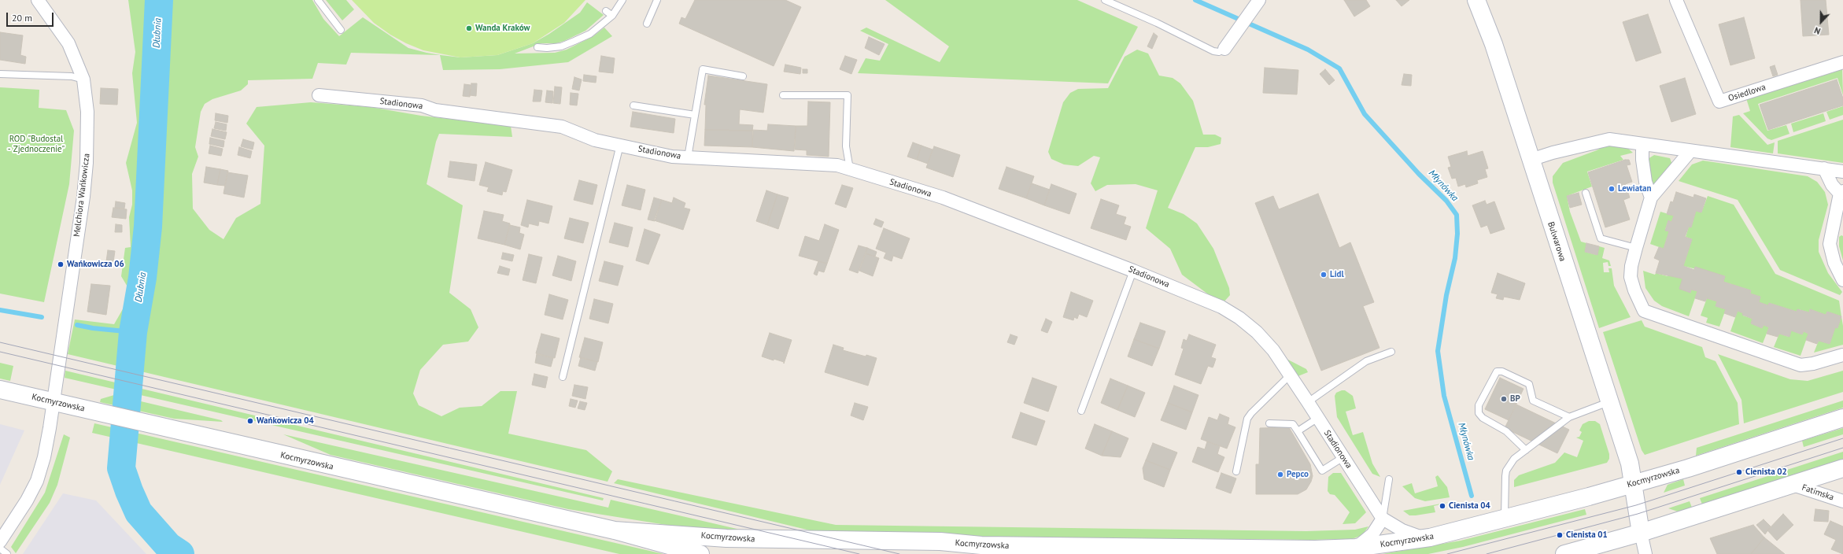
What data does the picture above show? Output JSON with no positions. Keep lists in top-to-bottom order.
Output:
{
  "streets": {
    "main road": ["Bulwarowa", "Kocmyrzowska"],
    "street": [
      "Osiedlowa",
      "Stadionowa",
      "Melchiora Wańkowicza",
      "Fatimska"
    ]
  },
  "crossings": [
    ["Stadionowa", "Kocmyrzowska"],
    ["Melchiora Wańkowicza", "Kocmyrzowska"],
    ["Bulwarowa", "Kocmyrzowska"]
  ],
  "water": ["Dłubnia", "Młynówka"],
  "parks": ["ROD \"Budostal - Zjednoczenie\""],
  "places": [
    "Wanda Kraków",
    "Lewiatan",
    "Wańkowicza 06",
    "Lidl",
    "BP",
    "Wańkowicza 04",
    "Cienista 02",
    "Pepco",
    "Cienista 04",
    "Cienista 01"
  ],
  "scale_bar": "20 m",
  "north": "bottom"
}
